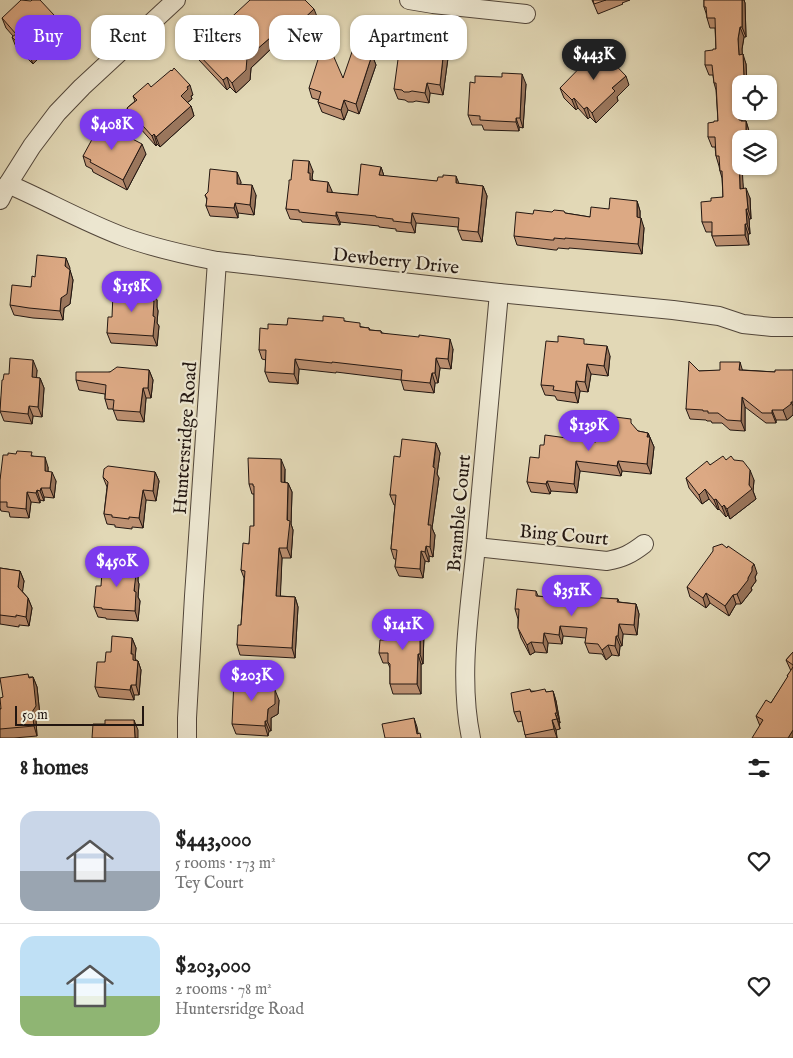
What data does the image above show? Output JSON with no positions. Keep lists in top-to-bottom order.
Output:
{
  "streets": {
    "street": [
      "Dewberry Drive",
      "Huntersridge Road",
      "Bramble Court",
      "Bing Court"
    ]
  },
  "crossings": [
    ["Dewberry Drive", "Huntersridge Road"],
    ["Dewberry Drive", "Bramble Court"],
    ["Bramble Court", "Bing Court"]
  ],
  "scale_bar": "50 m",
  "page": {
    "chip": [
      "Buy",
      "Rent",
      "Filters",
      "New",
      "Apartment"
    ],
    "price": [
      "$443K",
      "$408K",
      "$158K",
      "$139K",
      "$450K",
      "$351K",
      "$141K",
      "$203K"
    ],
    "scale": "50 m",
    "heading": "8 homes",
    "list": [
      {
        "name": "$443,000",
        "note": "5 rooms · 173 m² · Tey Court"
      },
      {
        "name": "$203,000",
        "note": "2 rooms · 78 m² · Huntersridge Road"
      }
    ]
  }
}
